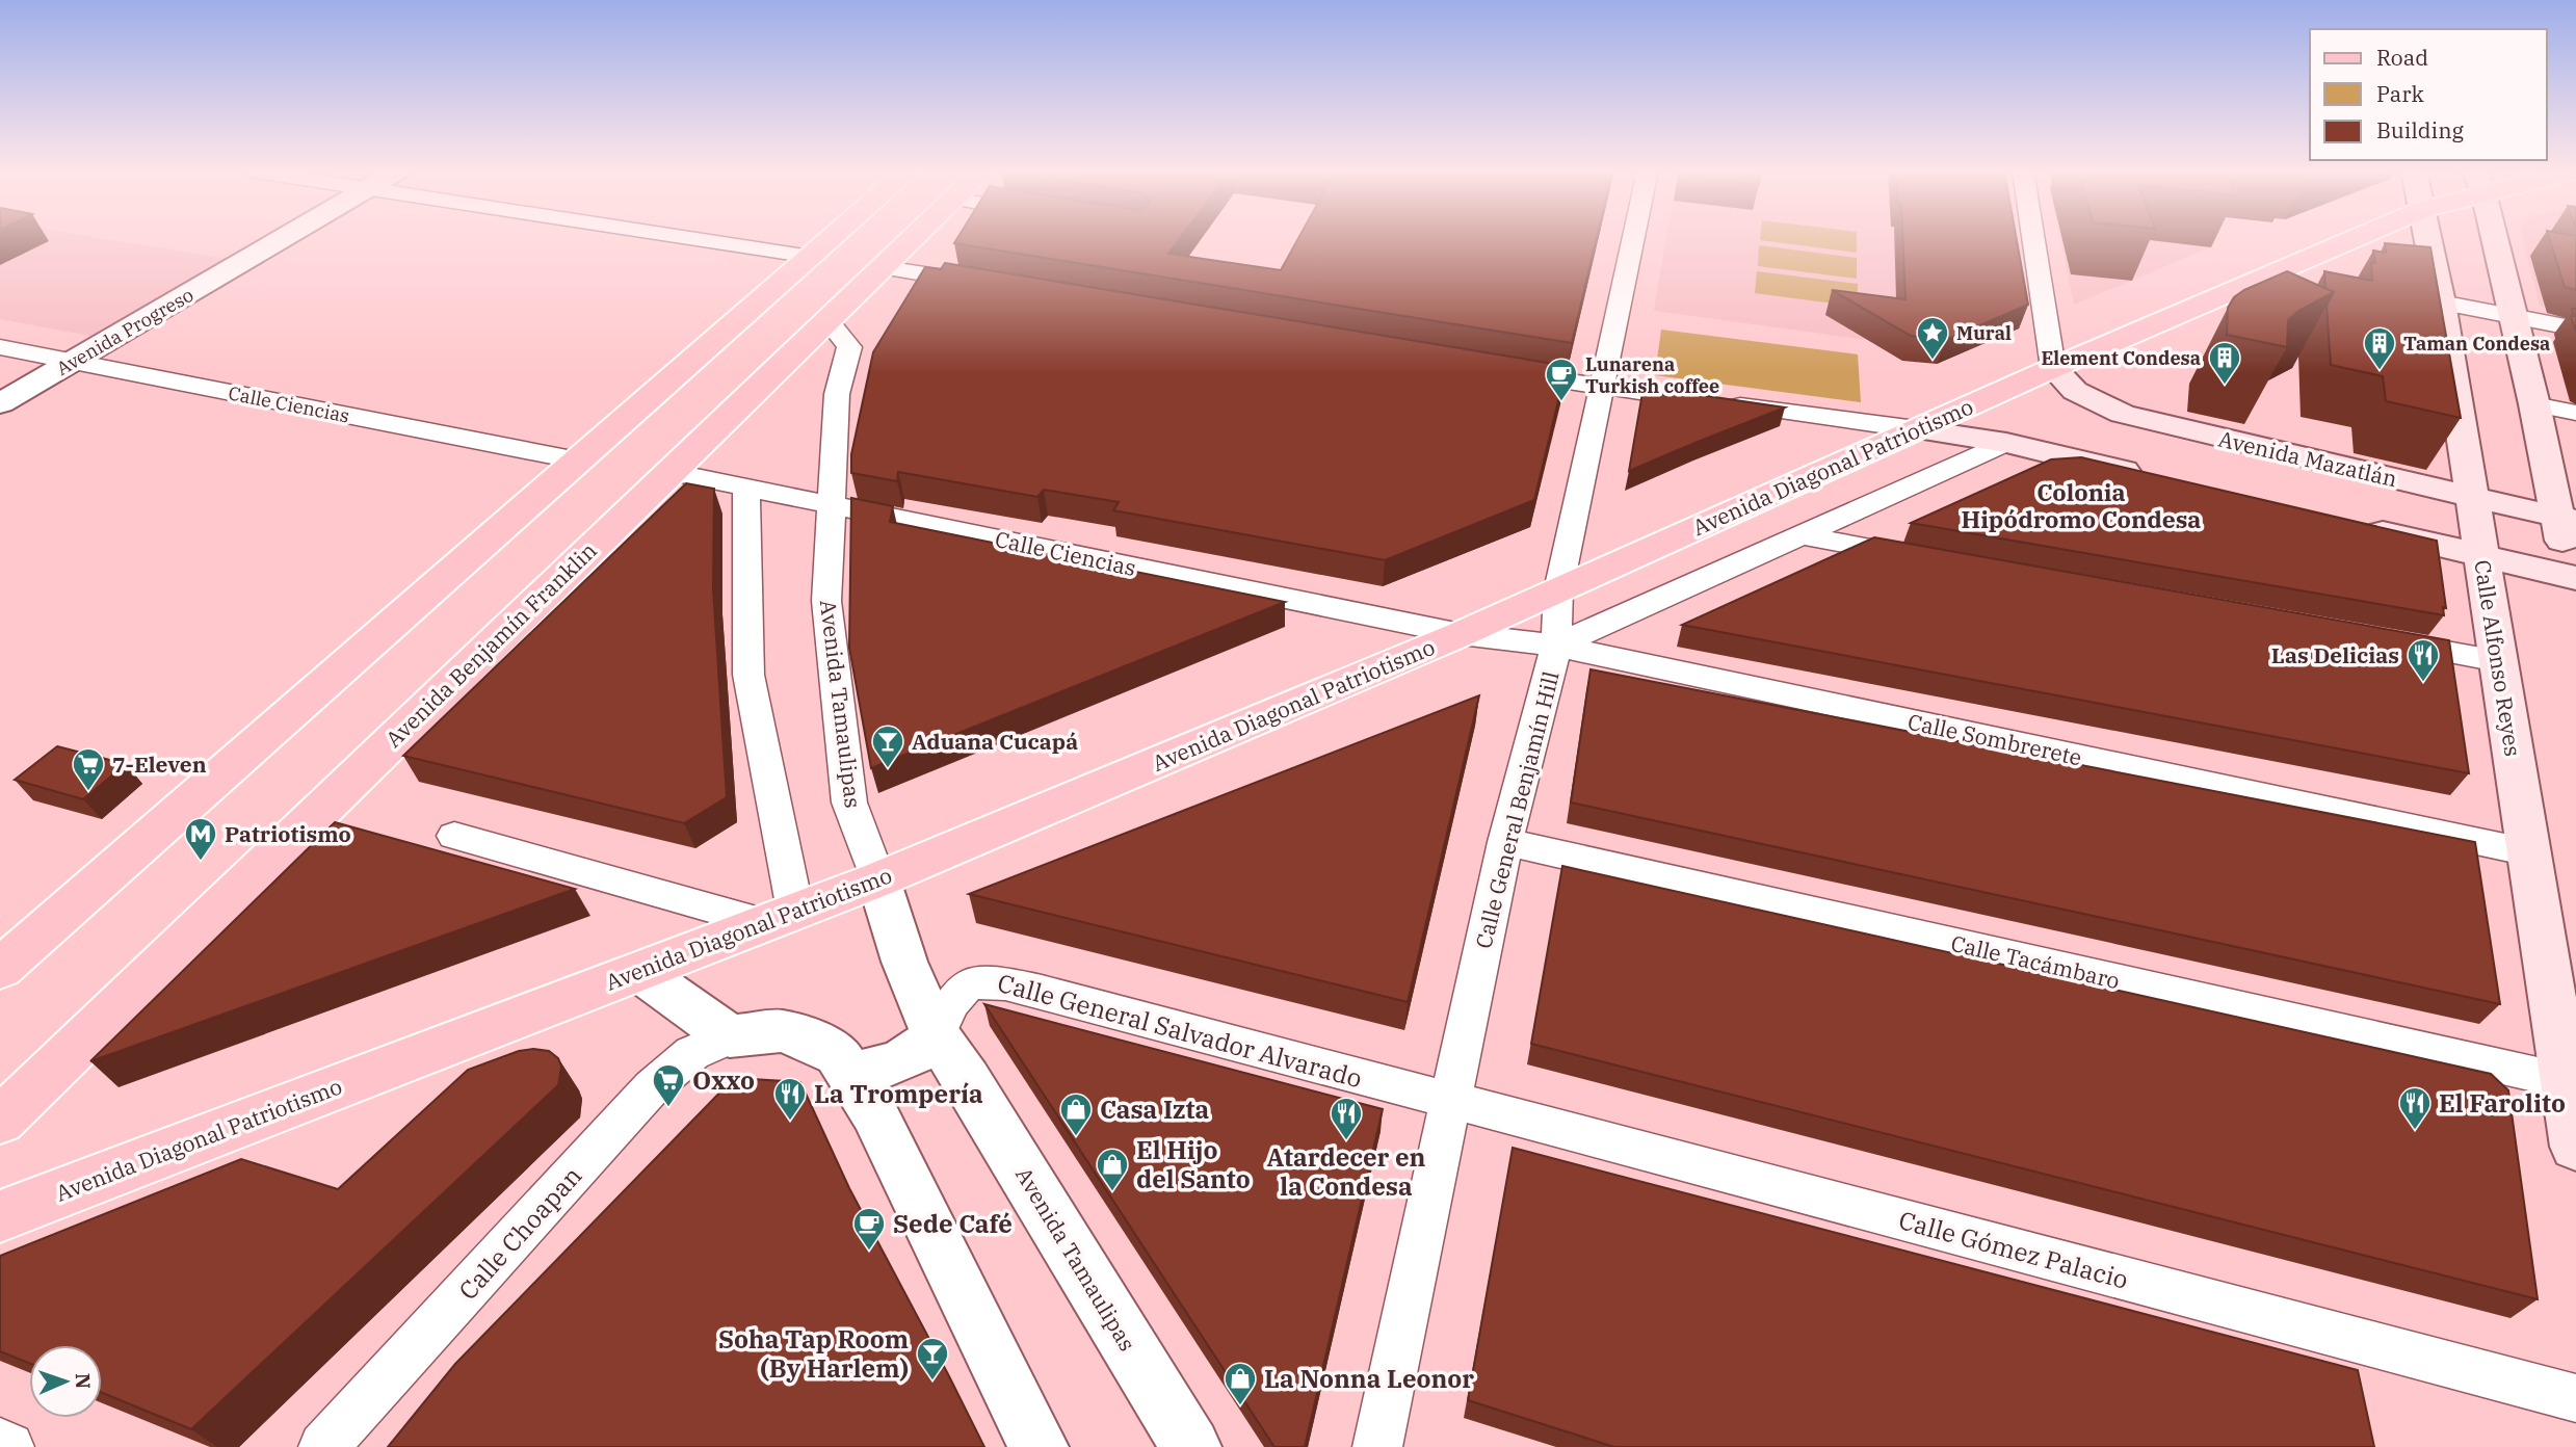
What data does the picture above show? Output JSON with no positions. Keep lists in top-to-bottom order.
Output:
{
  "streets": {
    "main road": [
      "Avenida Mazatlán",
      "Avenida Diagonal Patriotismo",
      "Avenida Benjamín Franklin",
      "Calle Alfonso Reyes"
    ],
    "street": [
      "Avenida Progreso",
      "Calle Ciencias",
      "Avenida Tamaulipas",
      "Calle Sombrerete",
      "Calle General Benjamín Hill",
      "Calle Tacámbaro",
      "Calle General Salvador Alvarado",
      "Calle Choapan",
      "Calle Gómez Palacio"
    ]
  },
  "crossings": [
    ["Avenida Progreso", "Calle Ciencias"],
    ["Calle Ciencias", "Avenida Diagonal Patriotismo"],
    ["Calle Ciencias", "Avenida Benjamín Franklin"],
    ["Calle Ciencias", "Avenida Tamaulipas"],
    ["Calle Ciencias", "Calle Sombrerete"],
    ["Avenida Mazatlán", "Avenida Diagonal Patriotismo"],
    ["Avenida Mazatlán", "Calle Alfonso Reyes"],
    ["Avenida Diagonal Patriotismo", "Avenida Tamaulipas"],
    ["Avenida Diagonal Patriotismo", "Calle Sombrerete"],
    ["Avenida Diagonal Patriotismo", "Calle General Benjamín Hill"],
    ["Avenida Benjamín Franklin", "Avenida Tamaulipas"],
    ["Calle Alfonso Reyes", "Calle Sombrerete"],
    ["Calle Alfonso Reyes", "Calle Tacámbaro"],
    ["Avenida Tamaulipas", "Calle General Salvador Alvarado"],
    ["Calle Sombrerete", "Calle General Benjamín Hill"],
    ["Calle General Benjamín Hill", "Calle Tacámbaro"],
    ["Calle General Benjamín Hill", "Calle General Salvador Alvarado"],
    ["Calle General Benjamín Hill", "Calle Gómez Palacio"],
    ["Calle General Salvador Alvarado", "Calle Gómez Palacio"]
  ],
  "districts": ["Colonia Hipódromo Condesa"],
  "places": {
    "place": ["Mural"],
    "building": ["Taman Condesa", "Element Condesa"],
    "cafe": ["Lunarena Turkish coffee", "Sede Café"],
    "restaurant": [
      "Las Delicias",
      "La Trompería",
      "El Farolito",
      "Atardecer en la Condesa"
    ],
    "bar": ["Aduana Cucapá", "Soha Tap Room (By Harlem)"],
    "supermarket": ["7-Eleven", "Oxxo"],
    "metro station": ["Patriotismo"],
    "shop": ["Casa Izta", "El Hijo del Santo", "La Nonna Leonor"]
  },
  "legend": ["Road", "Park", "Building"],
  "north": "right"
}
